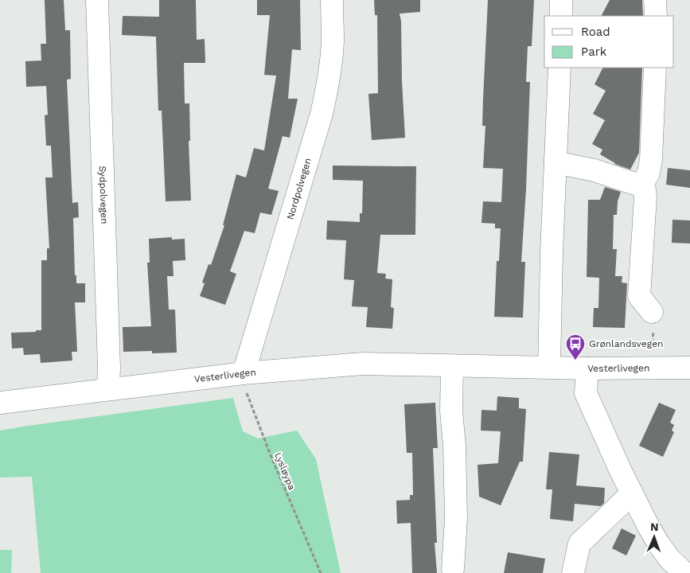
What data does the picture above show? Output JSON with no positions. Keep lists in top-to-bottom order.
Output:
{
  "streets": {
    "street": ["Nordpolvegen", "Sydpolvegen", "Vesterlivegen"],
    "path": ["Lysløypa"]
  },
  "crossings": [
    ["Nordpolvegen", "Vesterlivegen"],
    ["Nordpolvegen", "Lysløypa"],
    ["Sydpolvegen", "Vesterlivegen"],
    ["Vesterlivegen", "Lysløypa"]
  ],
  "places": {
    "bus stop": ["Grønlandsvegen"]
  },
  "legend": ["Road", "Park"],
  "north": "top"
}
